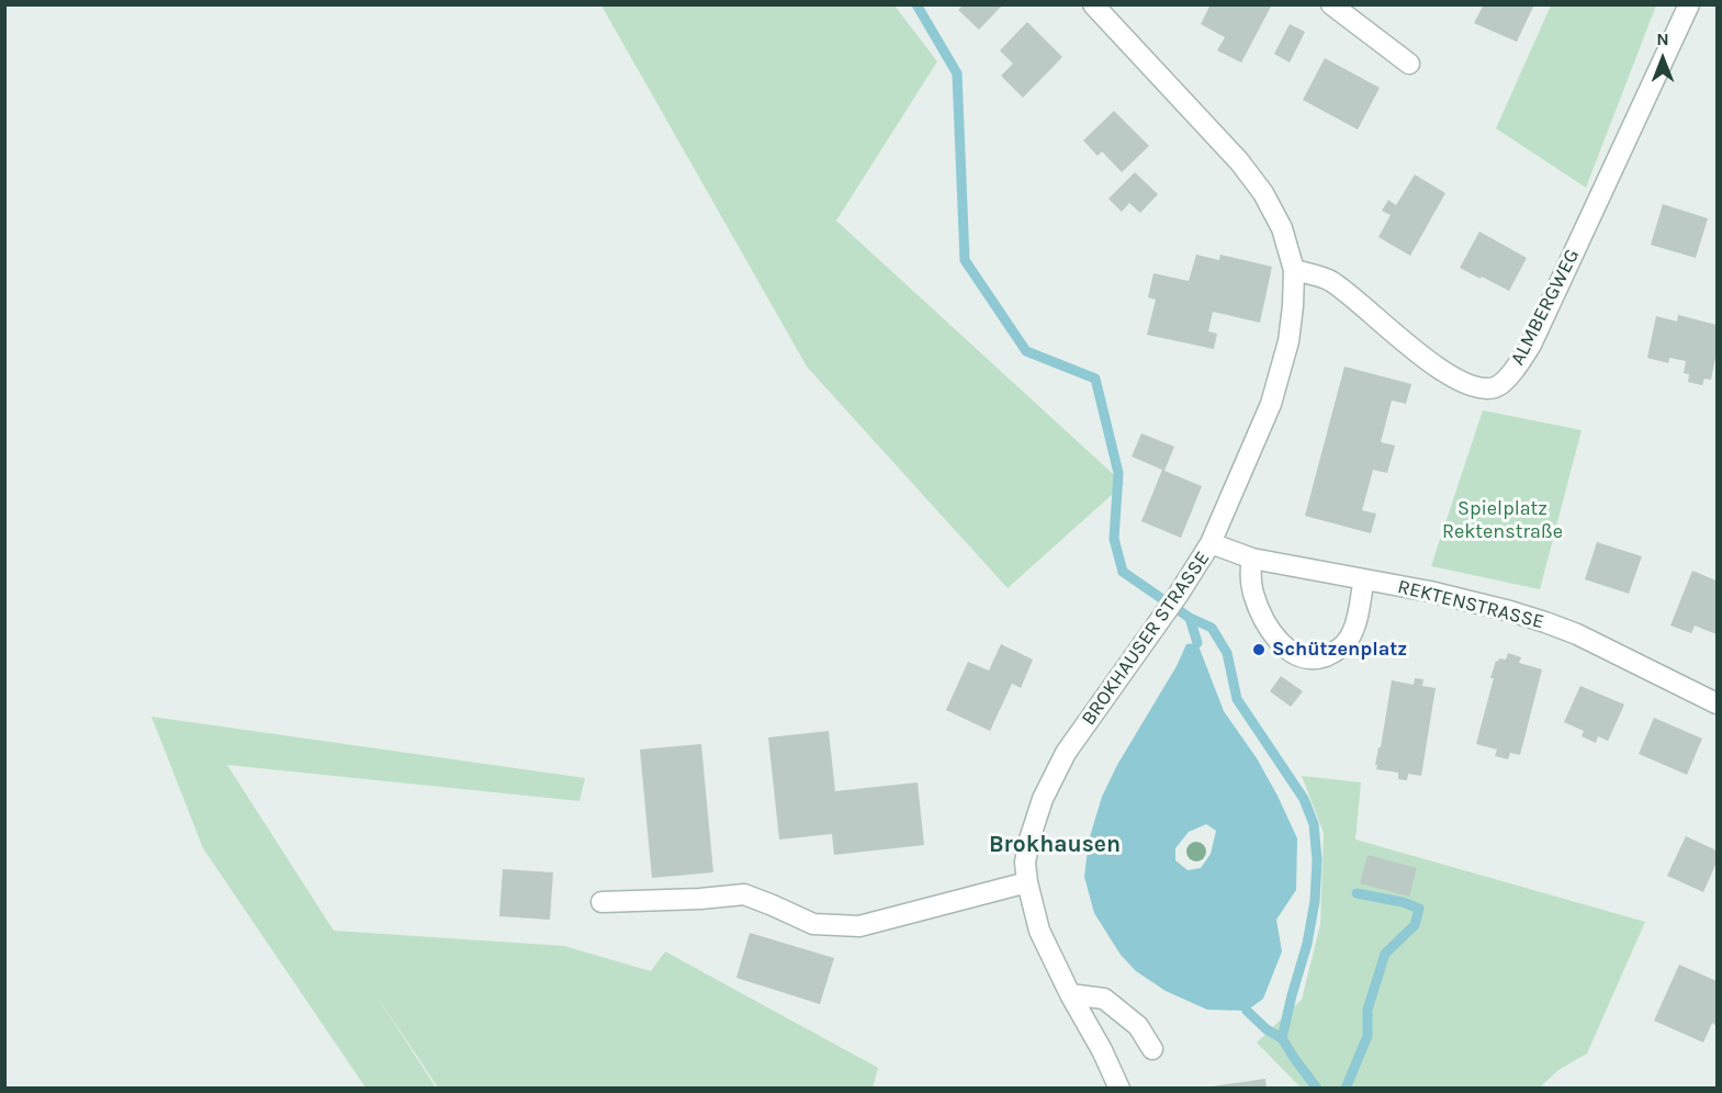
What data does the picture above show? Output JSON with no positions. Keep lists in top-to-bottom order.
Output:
{
  "streets": {
    "street": ["ALMBERGWEG", "REKTENSTRASSE", "BROKHAUSER STRASSE"]
  },
  "crossings": [
    ["ALMBERGWEG", "BROKHAUSER STRASSE"],
    ["REKTENSTRASSE", "BROKHAUSER STRASSE"]
  ],
  "districts": ["Brokhausen"],
  "parks": ["Spielplatz Rektenstraße"],
  "places": ["Schützenplatz"],
  "north": "top"
}
